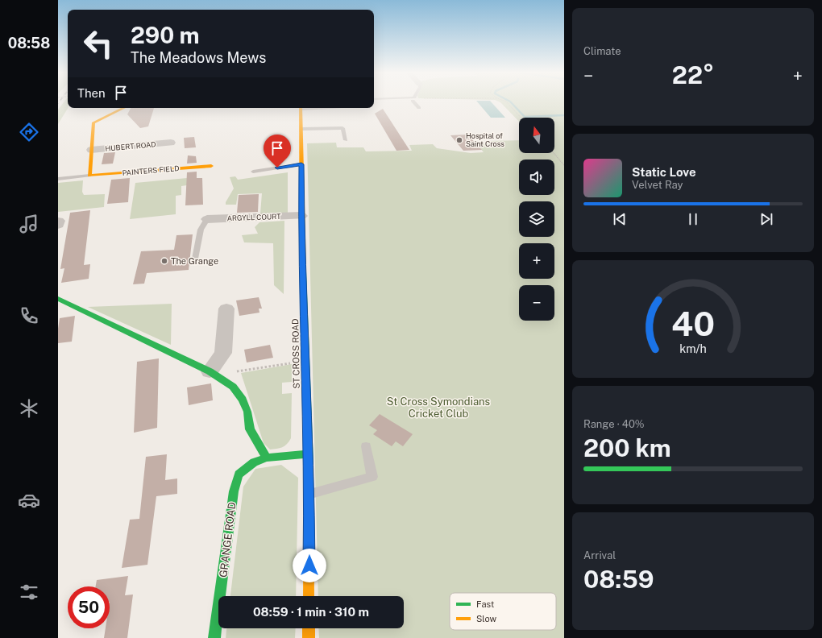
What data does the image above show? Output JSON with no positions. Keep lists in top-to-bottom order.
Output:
{
  "streets": {
    "street": [
      "HUBERT ROAD",
      "PAINTERS FIELD",
      "ARGYLL COURT",
      "ST CROSS ROAD",
      "GRANGE ROAD"
    ]
  },
  "crossings": [
    ["HUBERT ROAD", "PAINTERS FIELD"],
    ["ARGYLL COURT", "ST CROSS ROAD"],
    ["ST CROSS ROAD", "GRANGE ROAD"]
  ],
  "parks": ["St Cross Symondians Cricket Club"],
  "places": ["Hospital of Saint Cross", "The Grange"],
  "legend": ["Fast", "Slow"],
  "north": "top",
  "page": {
    "tabs": "08:58",
    "tile": [
      "Climate",
      ["Range · 40%", "200 km"],
      ["Arrival", "08:59"]
    ],
    "turn": ["290 m", "The Meadows Mews"],
    "heat": ["−", "22°", "+"],
    "then": "Then",
    "map_buttons": ["+", "−"],
    "song": ["Static Love", "Velvet Ray"],
    "limit": "50",
    "trip": "08:59 · 1 min · 310 m",
    "gauge": ["40", "km/h"]
  }
}
